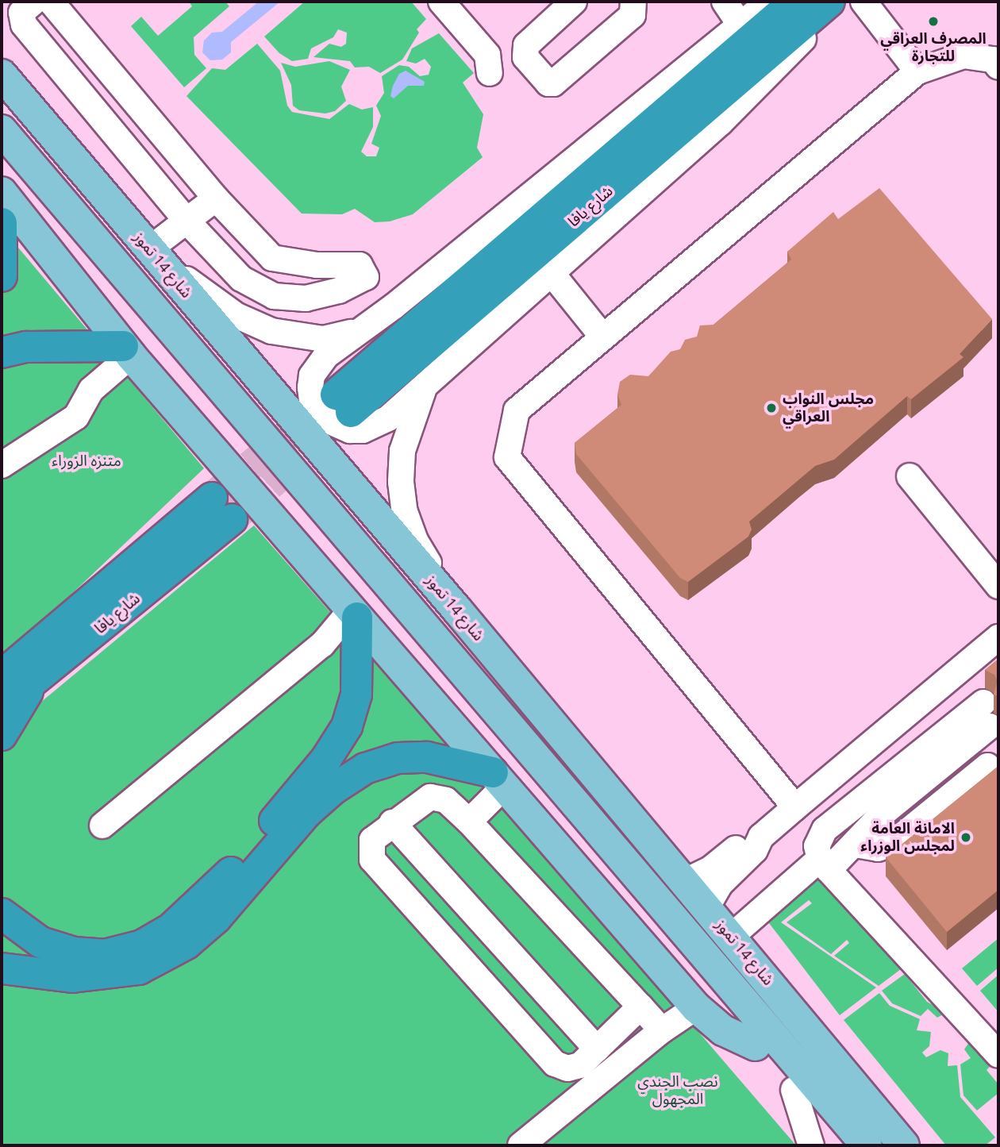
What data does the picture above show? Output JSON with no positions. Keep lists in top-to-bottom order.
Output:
{
  "streets": {
    "highway": ["شارع يافا"],
    "main road": ["شارع 14 تموز"]
  },
  "parks": ["متنزه الزوراء", "نصب الجندي المجهول"],
  "places": ["المصرف العراقي للتجارة", "مجلس النواب العراقي", "الامانة العامة لمجلس الوزراء"]
}
